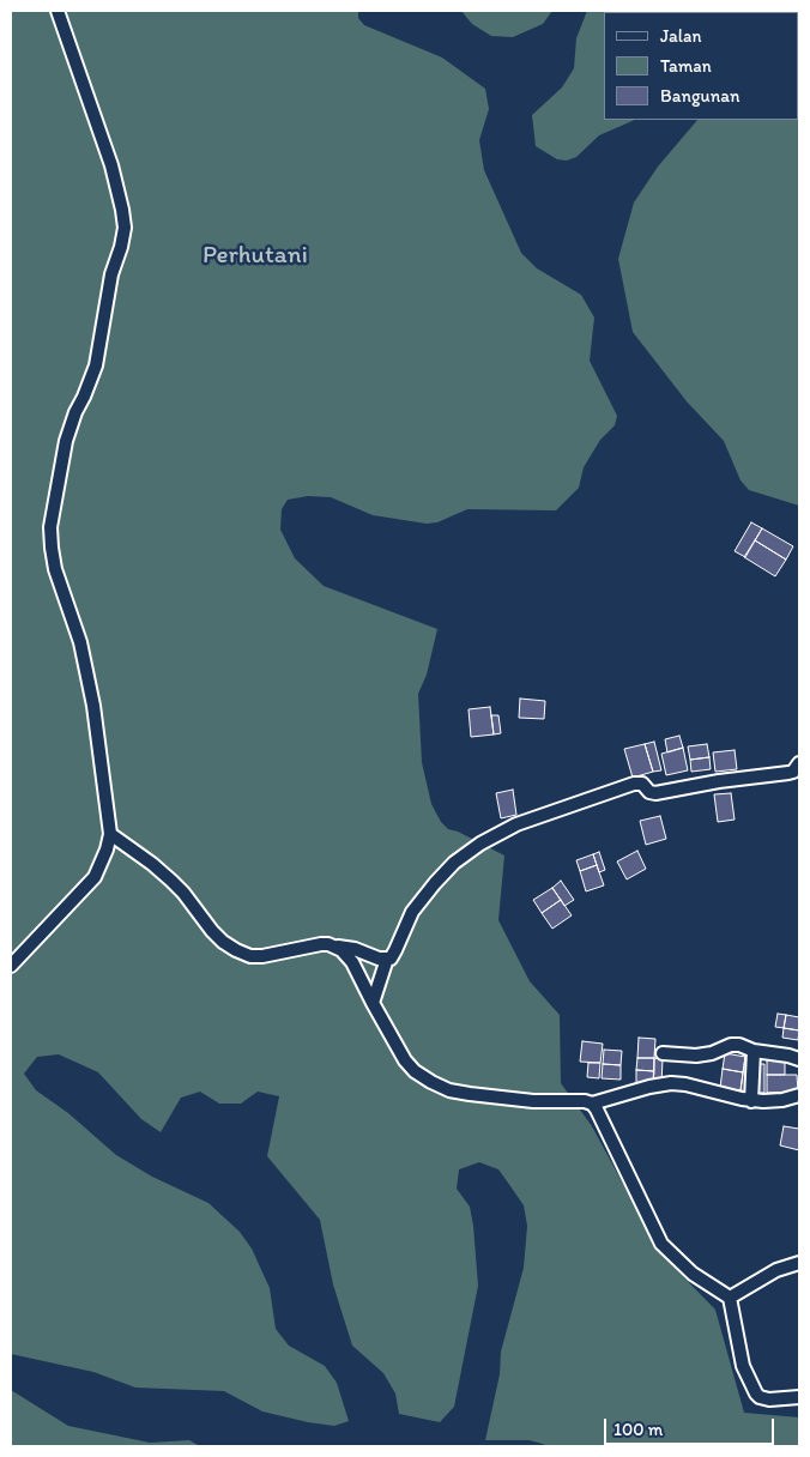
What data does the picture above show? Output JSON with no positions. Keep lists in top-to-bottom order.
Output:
{
  "parks": ["Perhutani"],
  "legend": ["Jalan", "Taman", "Bangunan"],
  "scale_bar": "100 m"
}
